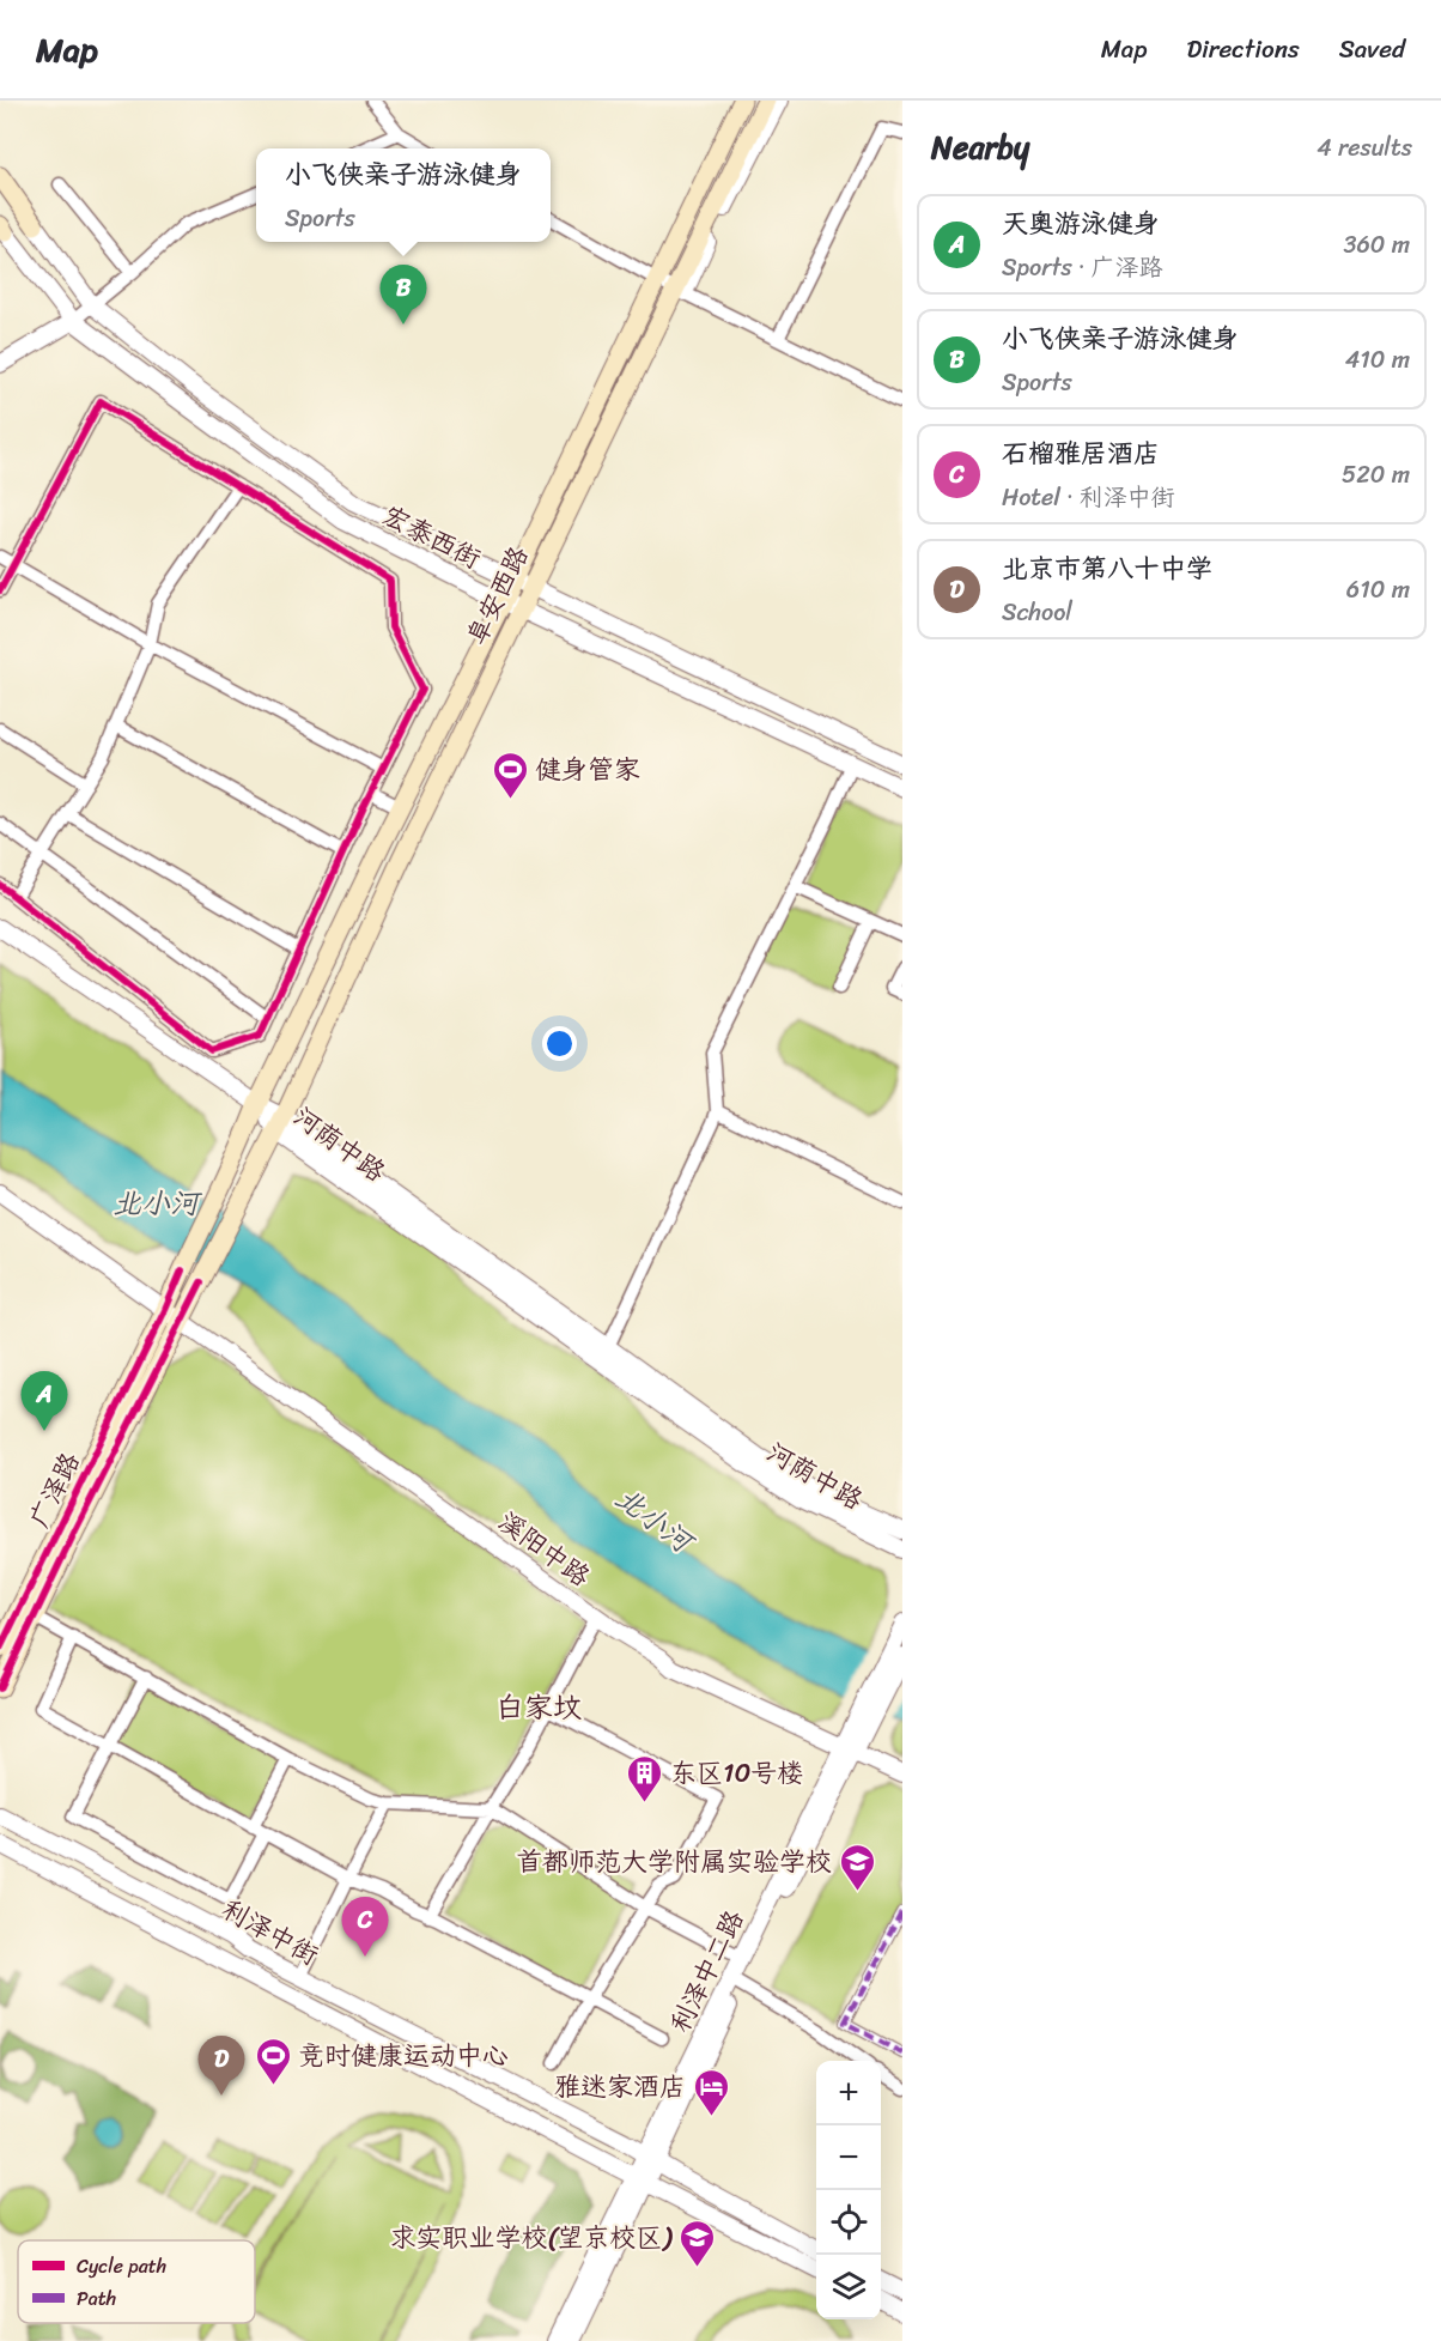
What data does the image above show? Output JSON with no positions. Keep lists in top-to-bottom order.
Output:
{
  "streets": {
    "main road": ["阜安西路", "广泽路"],
    "street": [
      "宏泰西街",
      "河荫中路",
      "溪阳中路",
      "利泽中街",
      "利泽中二路"
    ]
  },
  "crossings": [
    ["宏泰西街", "阜安西路"],
    ["阜安西路", "河荫中路"],
    ["阜安西路", "广泽路"],
    ["河荫中路", "广泽路"],
    ["广泽路", "溪阳中路"],
    ["溪阳中路", "利泽中二路"],
    ["利泽中街", "利泽中二路"]
  ],
  "districts": ["白家坟"],
  "water": ["北小河"],
  "places": {
    "sports": ["健身管家", "竞时健康运动中心"],
    "building": ["东区10号楼"],
    "school or university": ["首都师范大学附属实验学校", "求实职业学校(望京校区)"],
    "hotel": ["雅迷家酒店"]
  },
  "legend": ["Cycle path", "Path"],
  "page": {
    "header": "Map",
    "nav": ["Map", "Directions", "Saved"],
    "heading": ["Nearby", "4 results"],
    "popup": ["小飞侠亲子游泳健身", "Sports"],
    "list": [
      {
        "mark": "A",
        "name": "天奥游泳健身",
        "note": "Sports · 广泽路",
        "value": "360 m"
      },
      {
        "mark": "B",
        "name": "小飞侠亲子游泳健身",
        "note": "Sports",
        "value": "410 m"
      },
      {
        "mark": "C",
        "name": "石榴雅居酒店",
        "note": "Hotel · 利泽中街",
        "value": "520 m"
      },
      {
        "mark": "D",
        "name": "北京市第八十中学",
        "note": "School",
        "value": "610 m"
      }
    ],
    "pins": [
      "B",
      "A",
      "C",
      "D"
    ],
    "map_buttons": ["+", "−"]
  }
}
